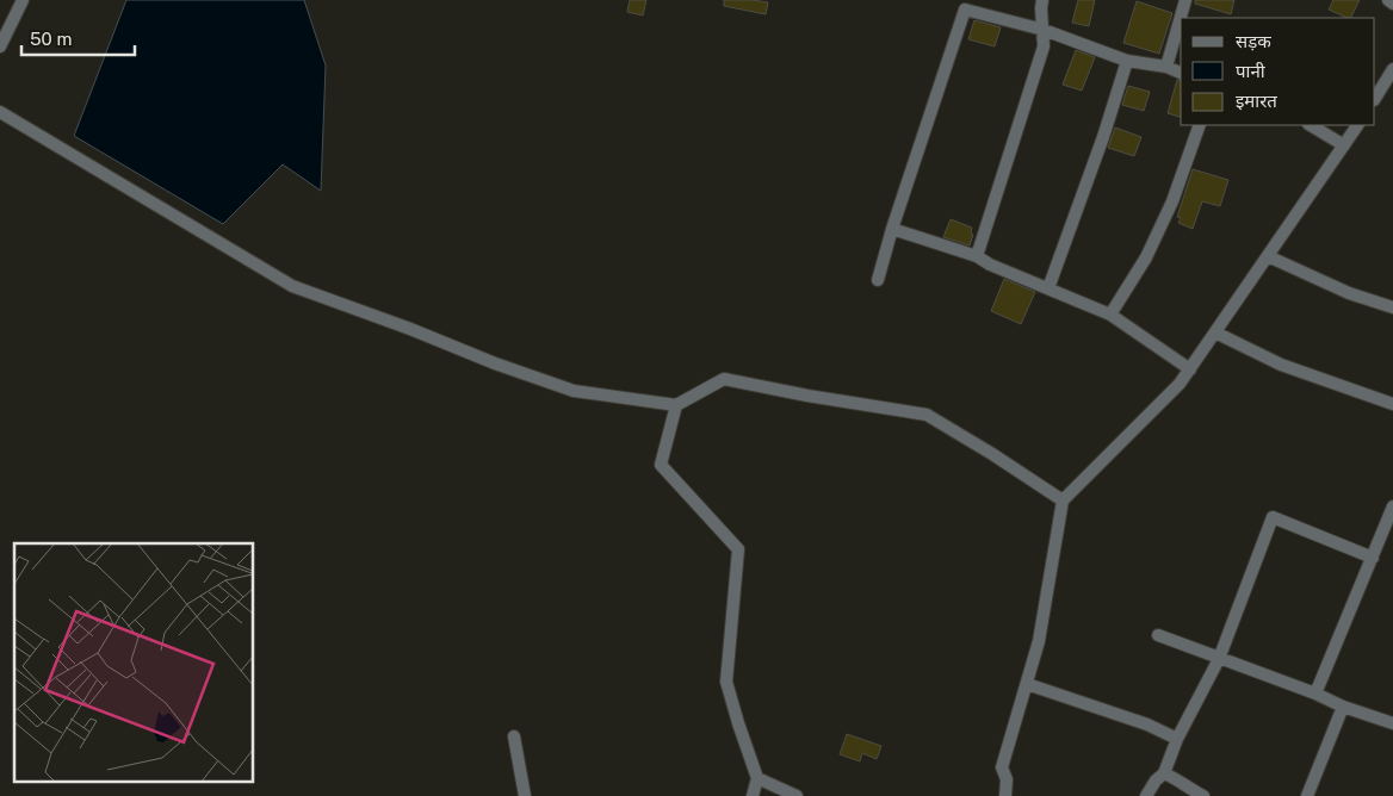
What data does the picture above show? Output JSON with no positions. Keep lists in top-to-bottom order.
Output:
{
  "legend": ["सड़क", "पानी", "इमारत"],
  "scale_bar": "50 m"
}
